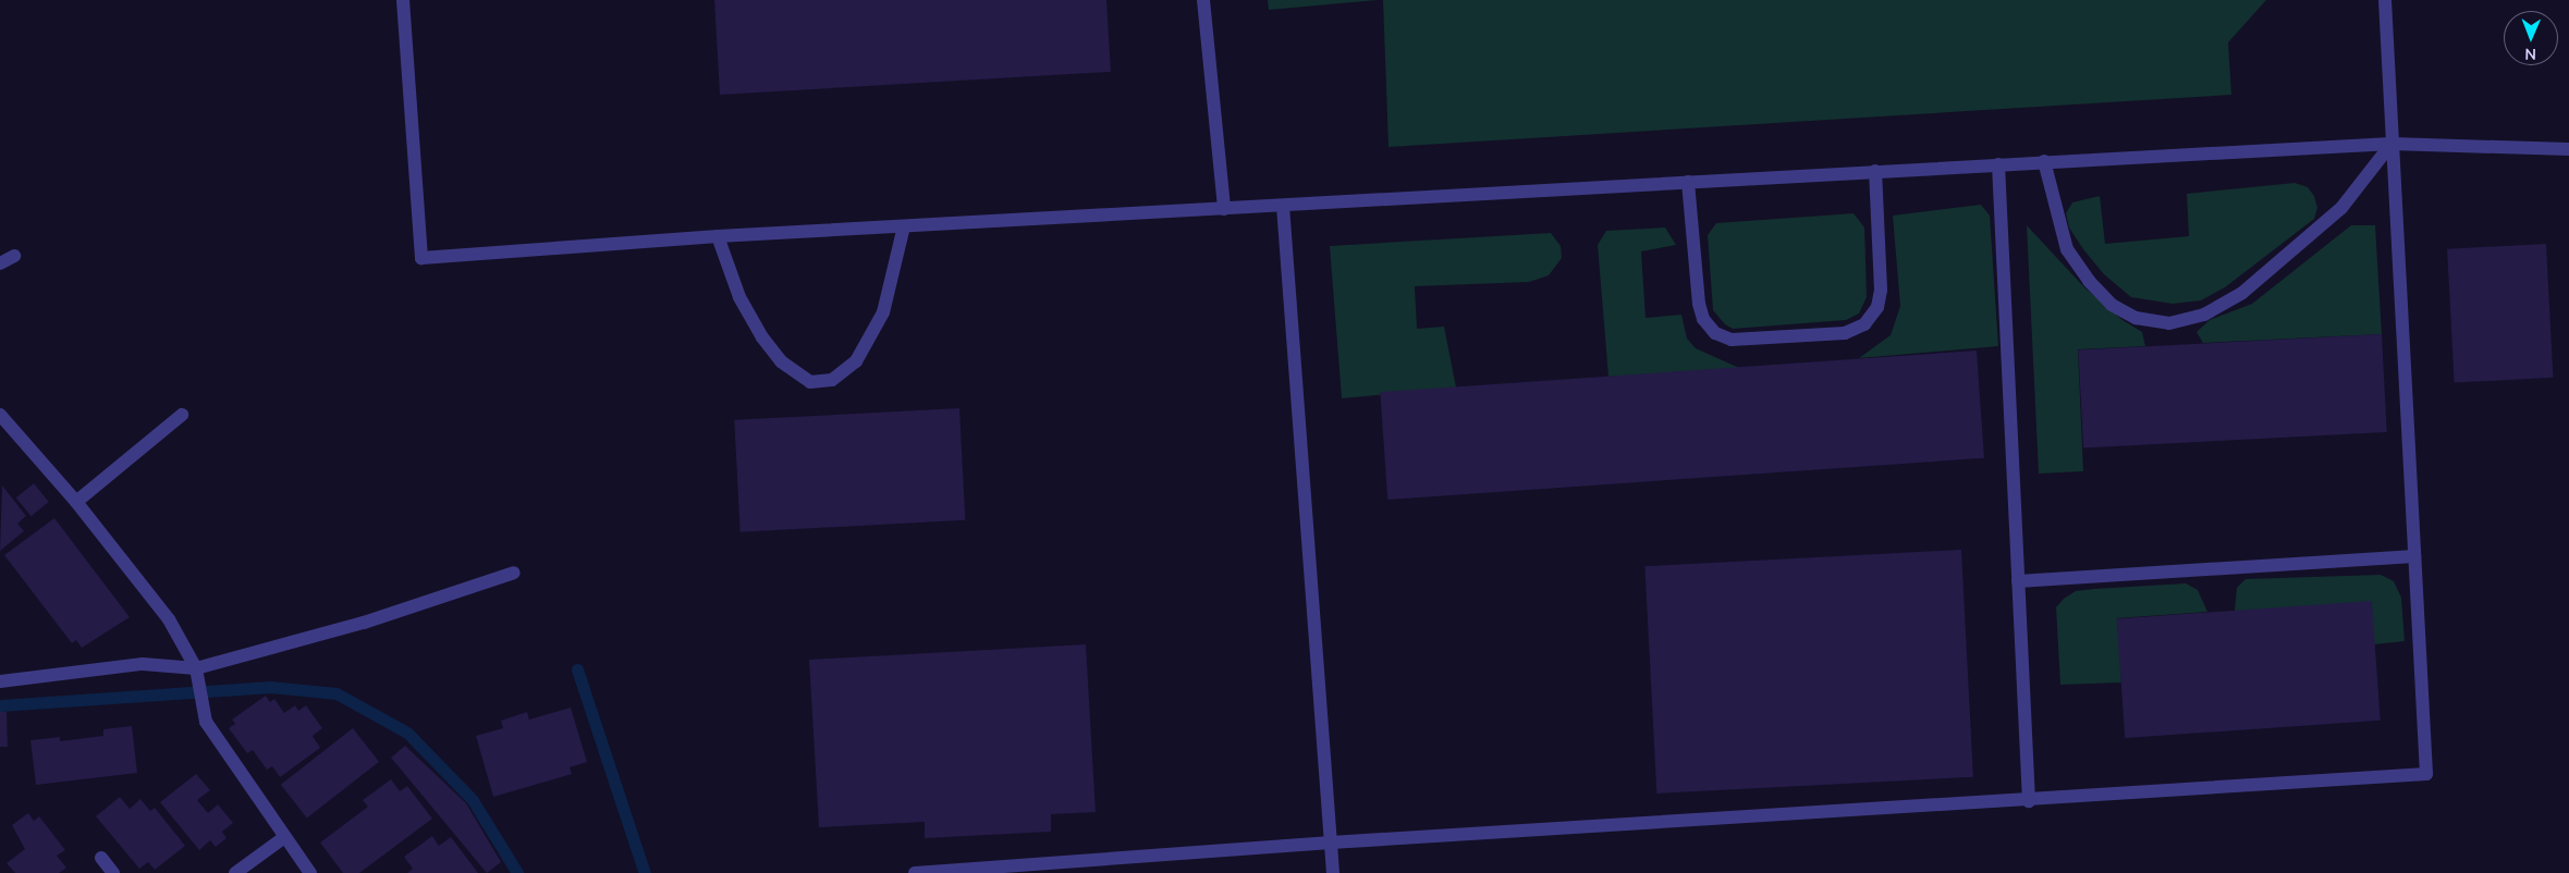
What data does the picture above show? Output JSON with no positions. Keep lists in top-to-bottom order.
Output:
{
  "north": "bottom"
}
